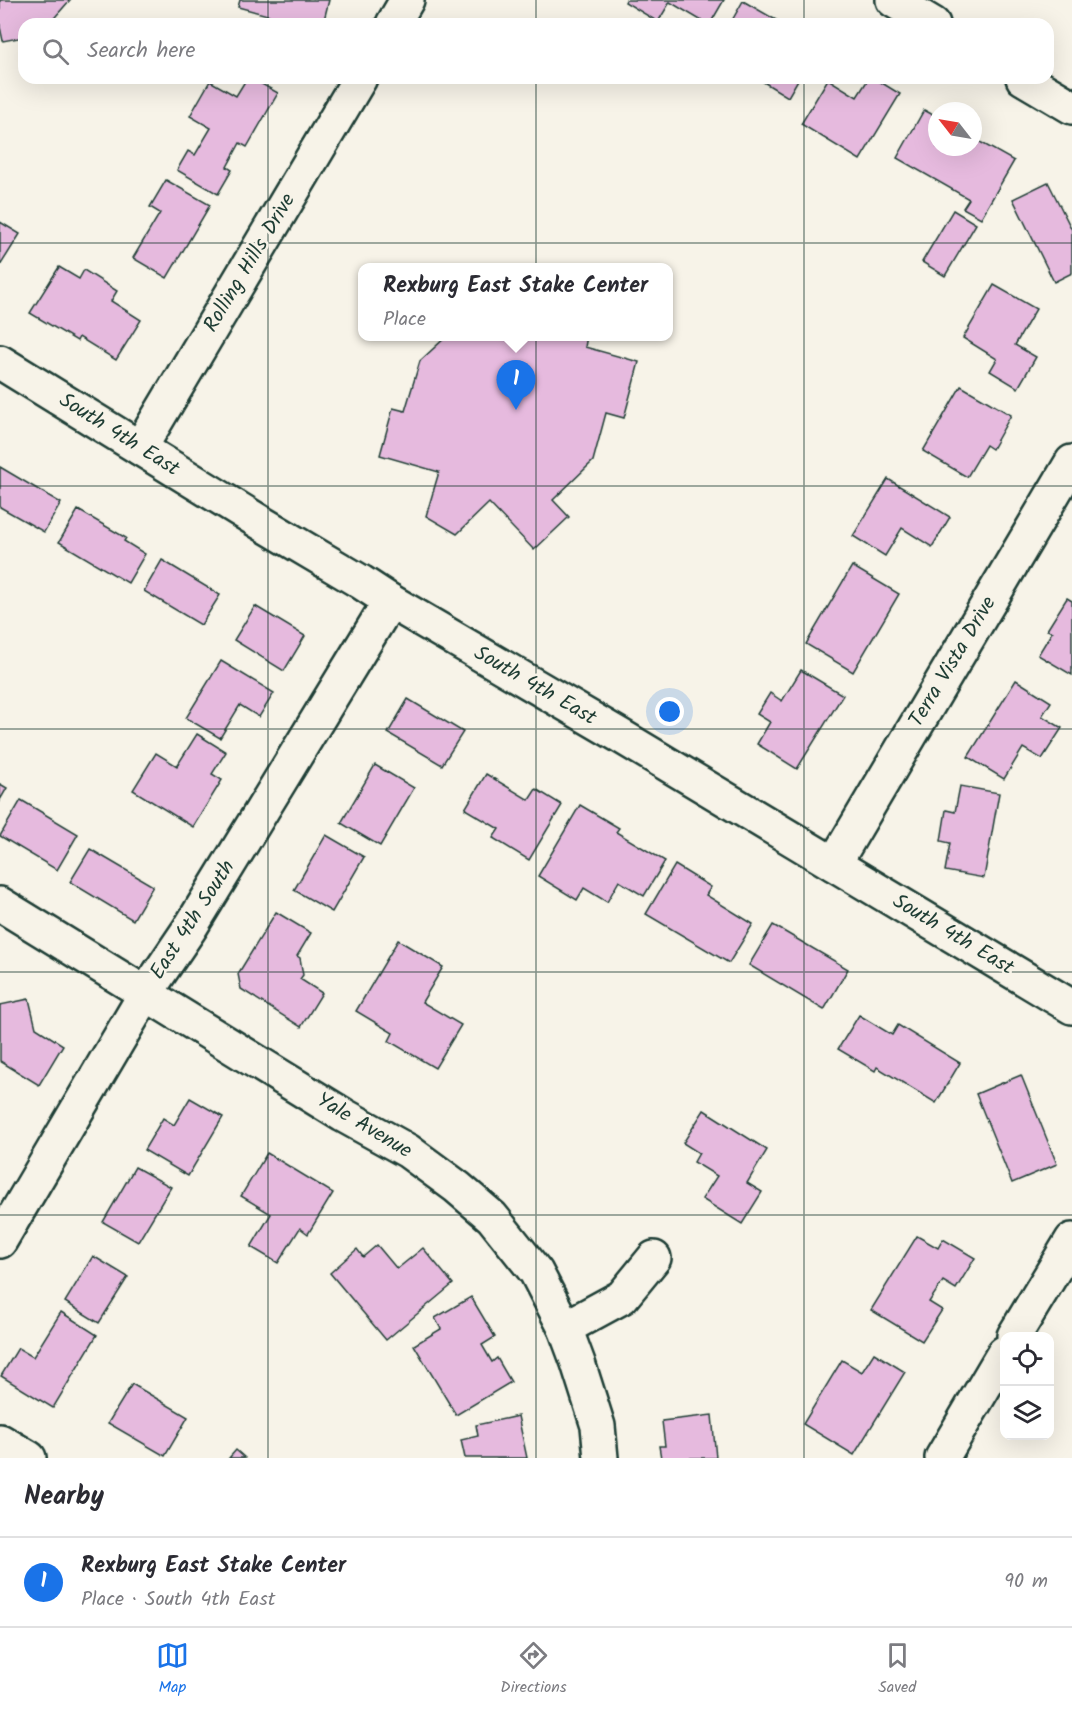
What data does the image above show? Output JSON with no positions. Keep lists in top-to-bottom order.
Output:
{
  "streets": {
    "street": [
      "Rolling Hills Drive",
      "South 4th East",
      "Terra Vista Drive",
      "East 4th South",
      "Yale Avenue"
    ]
  },
  "crossings": [
    ["Rolling Hills Drive", "South 4th East"],
    ["South 4th East", "Terra Vista Drive"],
    ["South 4th East", "East 4th South"],
    ["East 4th South", "Yale Avenue"]
  ],
  "north": "top left",
  "page": {
    "search": "Search here",
    "popup": ["Rexburg East Stake Center", "Place"],
    "pins": "1",
    "heading": "Nearby",
    "list": [
      {
        "mark": "1",
        "name": "Rexburg East Stake Center",
        "note": "Place · South 4th East",
        "value": "90 m"
      }
    ],
    "nav": ["Map", "Directions", "Saved"]
  }
}
